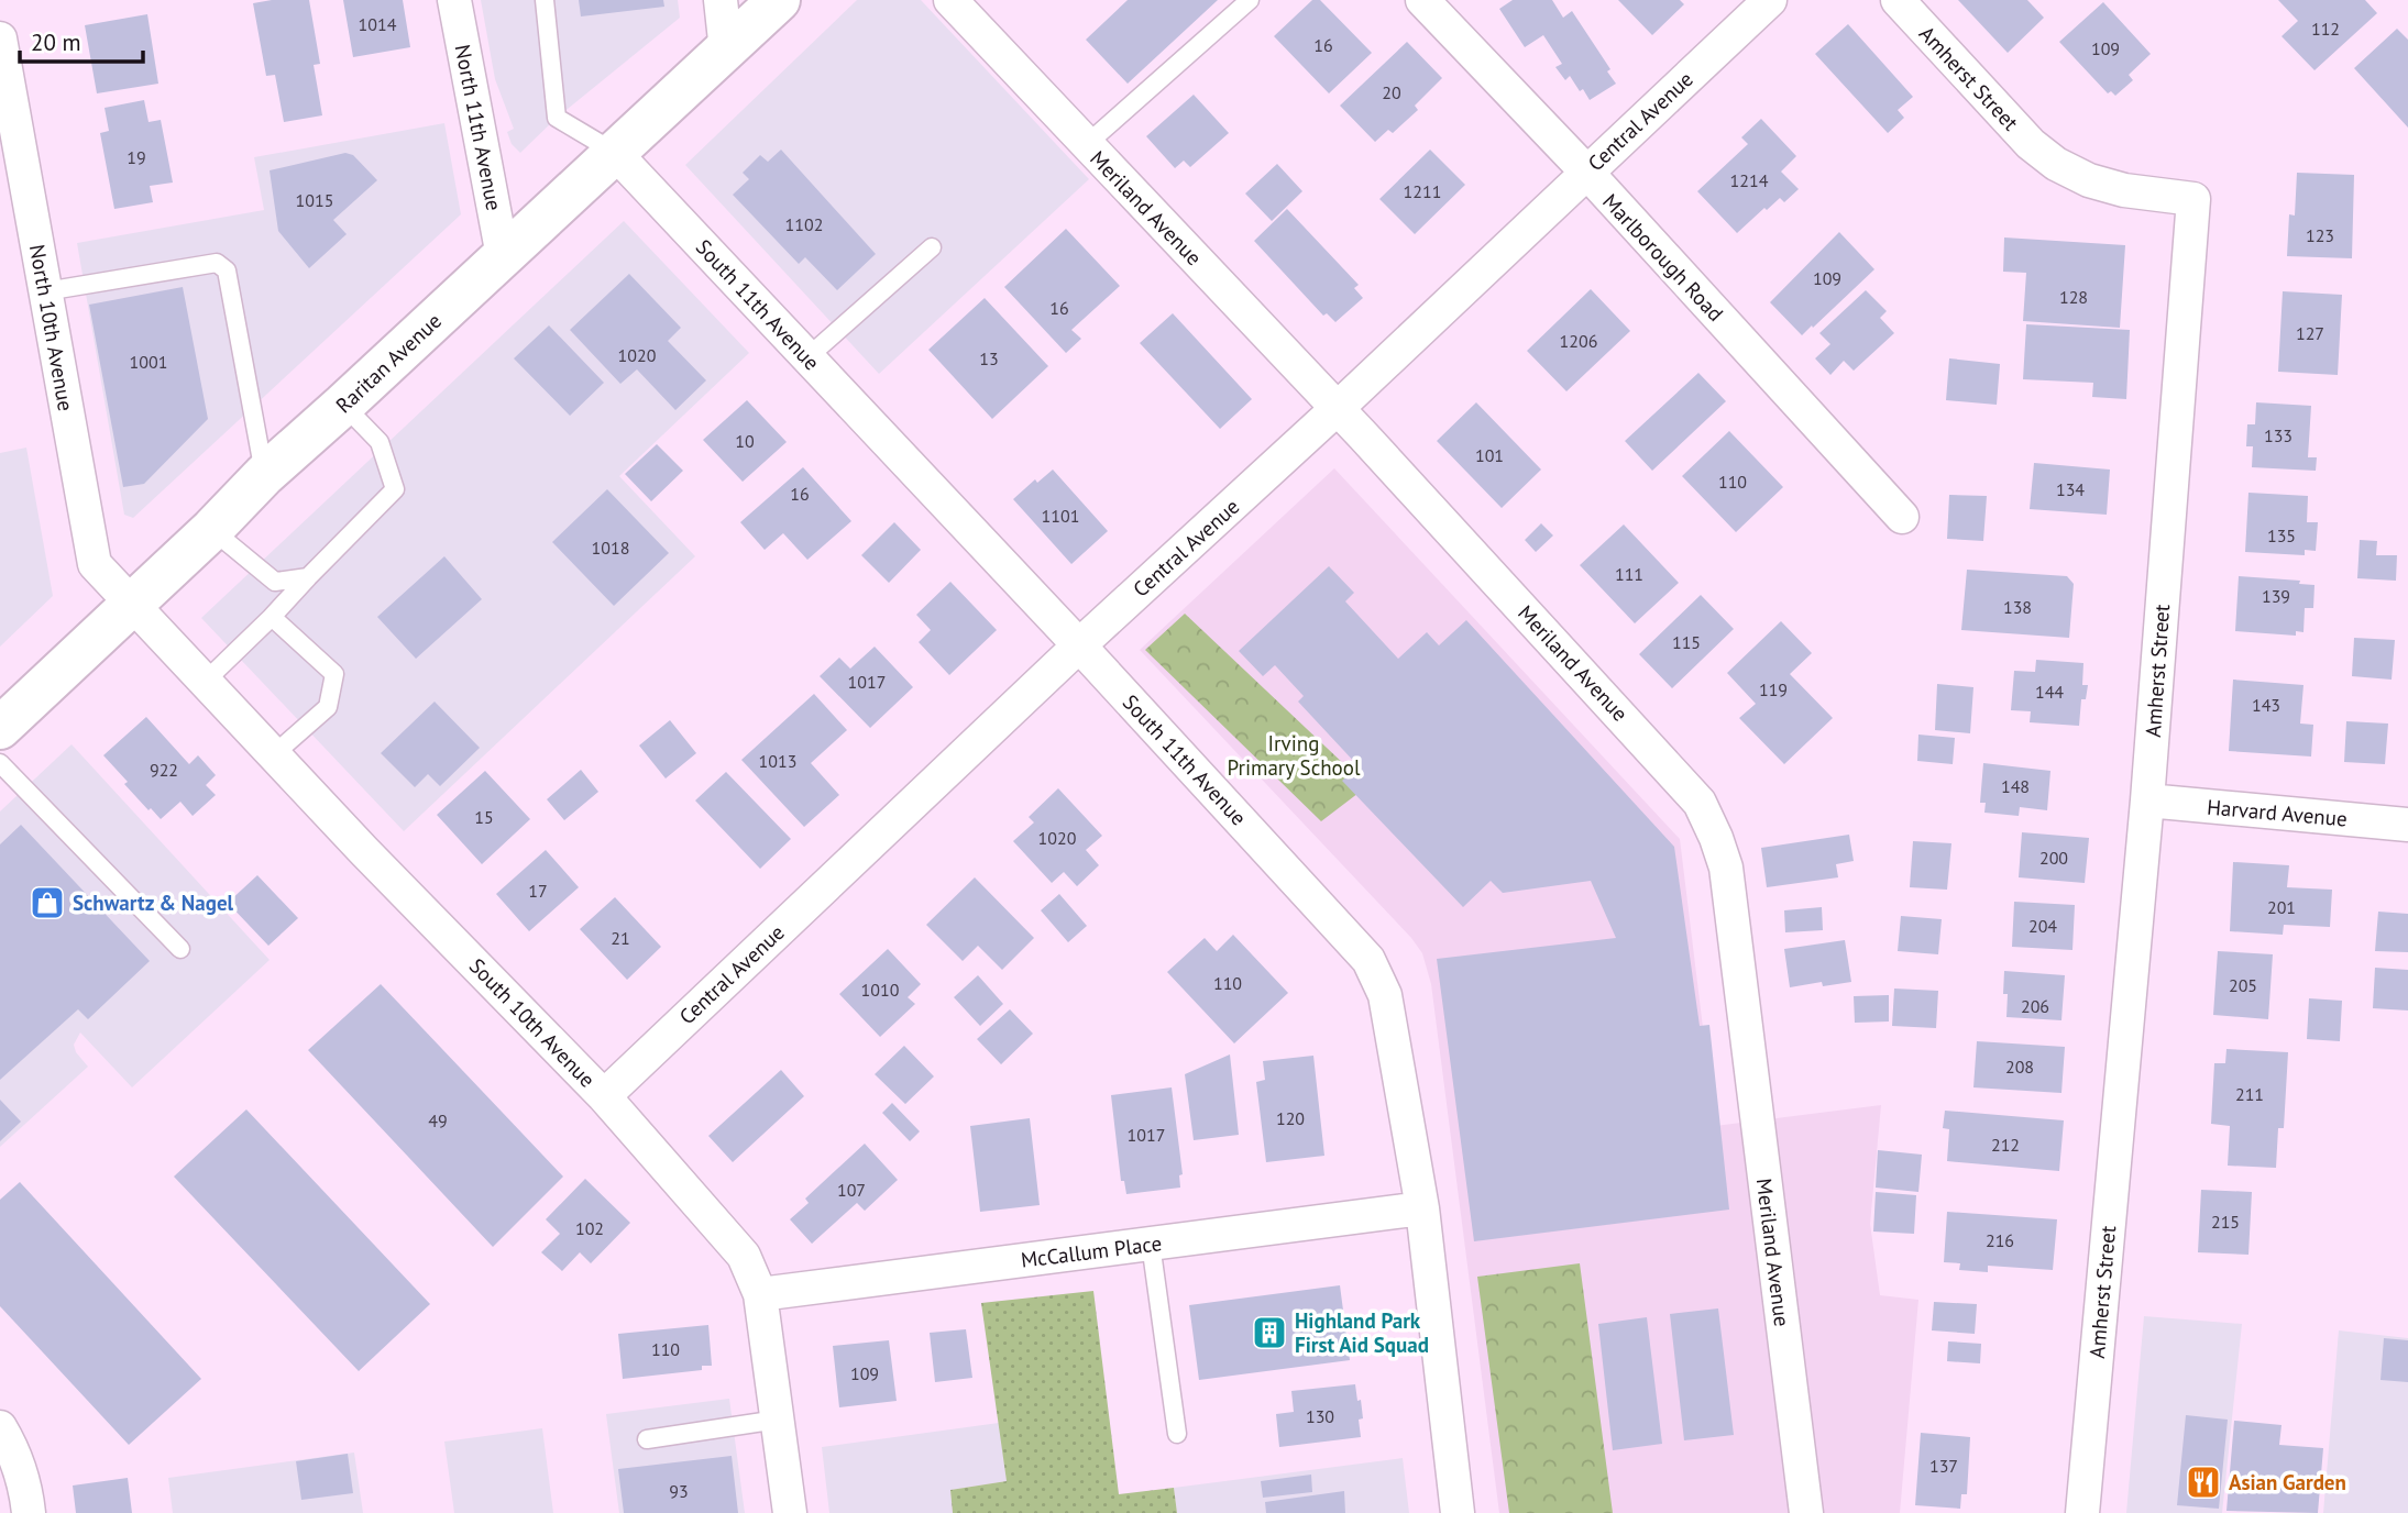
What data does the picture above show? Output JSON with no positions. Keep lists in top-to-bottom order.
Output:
{
  "streets": {
    "main road": ["Raritan Avenue"],
    "street": [
      "Amherst Street",
      "Central Avenue",
      "North 11th Avenue",
      "Meriland Avenue",
      "Marlborough Road",
      "South 11th Avenue",
      "North 10th Avenue",
      "Harvard Avenue",
      "South 10th Avenue",
      "McCallum Place"
    ]
  },
  "crossings": [
    ["Amherst Street", "Harvard Avenue"],
    ["Central Avenue", "Meriland Avenue"],
    ["Central Avenue", "Marlborough Road"],
    ["Central Avenue", "South 11th Avenue"],
    ["Central Avenue", "South 10th Avenue"],
    ["North 11th Avenue", "Raritan Avenue"],
    ["South 11th Avenue", "Raritan Avenue"],
    ["South 11th Avenue", "McCallum Place"],
    ["North 10th Avenue", "Raritan Avenue"],
    ["North 10th Avenue", "South 10th Avenue"],
    ["Raritan Avenue", "South 10th Avenue"],
    ["South 10th Avenue", "McCallum Place"]
  ],
  "parks": ["Irving Primary School"],
  "places": {
    "shop": ["Schwartz & Nagel"],
    "building": ["Highland Park First Aid Squad"],
    "restaurant": ["Asian Garden"]
  },
  "house_numbers": [
    "1014",
    "112",
    "16",
    "109",
    "20",
    "19",
    "1214",
    "1211",
    "1015",
    "1102",
    "123",
    "109",
    "128",
    "16",
    "127",
    "1206",
    "1020",
    "13",
    "1001",
    "133",
    "10",
    "101",
    "110",
    "134",
    "16",
    "1101",
    "135",
    "1018",
    "111",
    "139",
    "138",
    "115",
    "1017",
    "119",
    "144",
    "143",
    "1013",
    "922",
    "148",
    "15",
    "1020",
    "200",
    "17",
    "201",
    "204",
    "21",
    "110",
    "205",
    "1010",
    "206",
    "208",
    "211",
    "120",
    "49",
    "1017",
    "212",
    "107",
    "215",
    "102",
    "216",
    "110",
    "109",
    "130",
    "137",
    "93"
  ],
  "scale_bar": "20 m"
}
